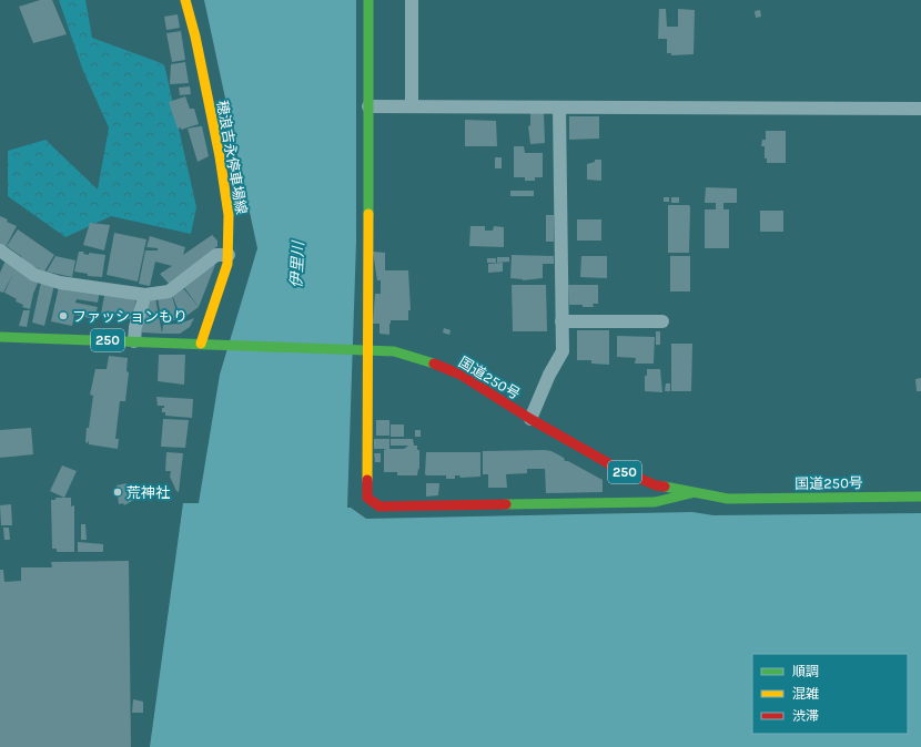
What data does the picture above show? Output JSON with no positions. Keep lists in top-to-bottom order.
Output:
{
  "streets": {
    "main road": ["穂浪吉永停車場線", "250", "国道250号"]
  },
  "crossings": [
    ["穂浪吉永停車場線", "国道250号"]
  ],
  "water": ["伊里川"],
  "places": ["ファッションもり", "荒神社"],
  "legend": ["順調", "混雑", "渋滞"]
}
